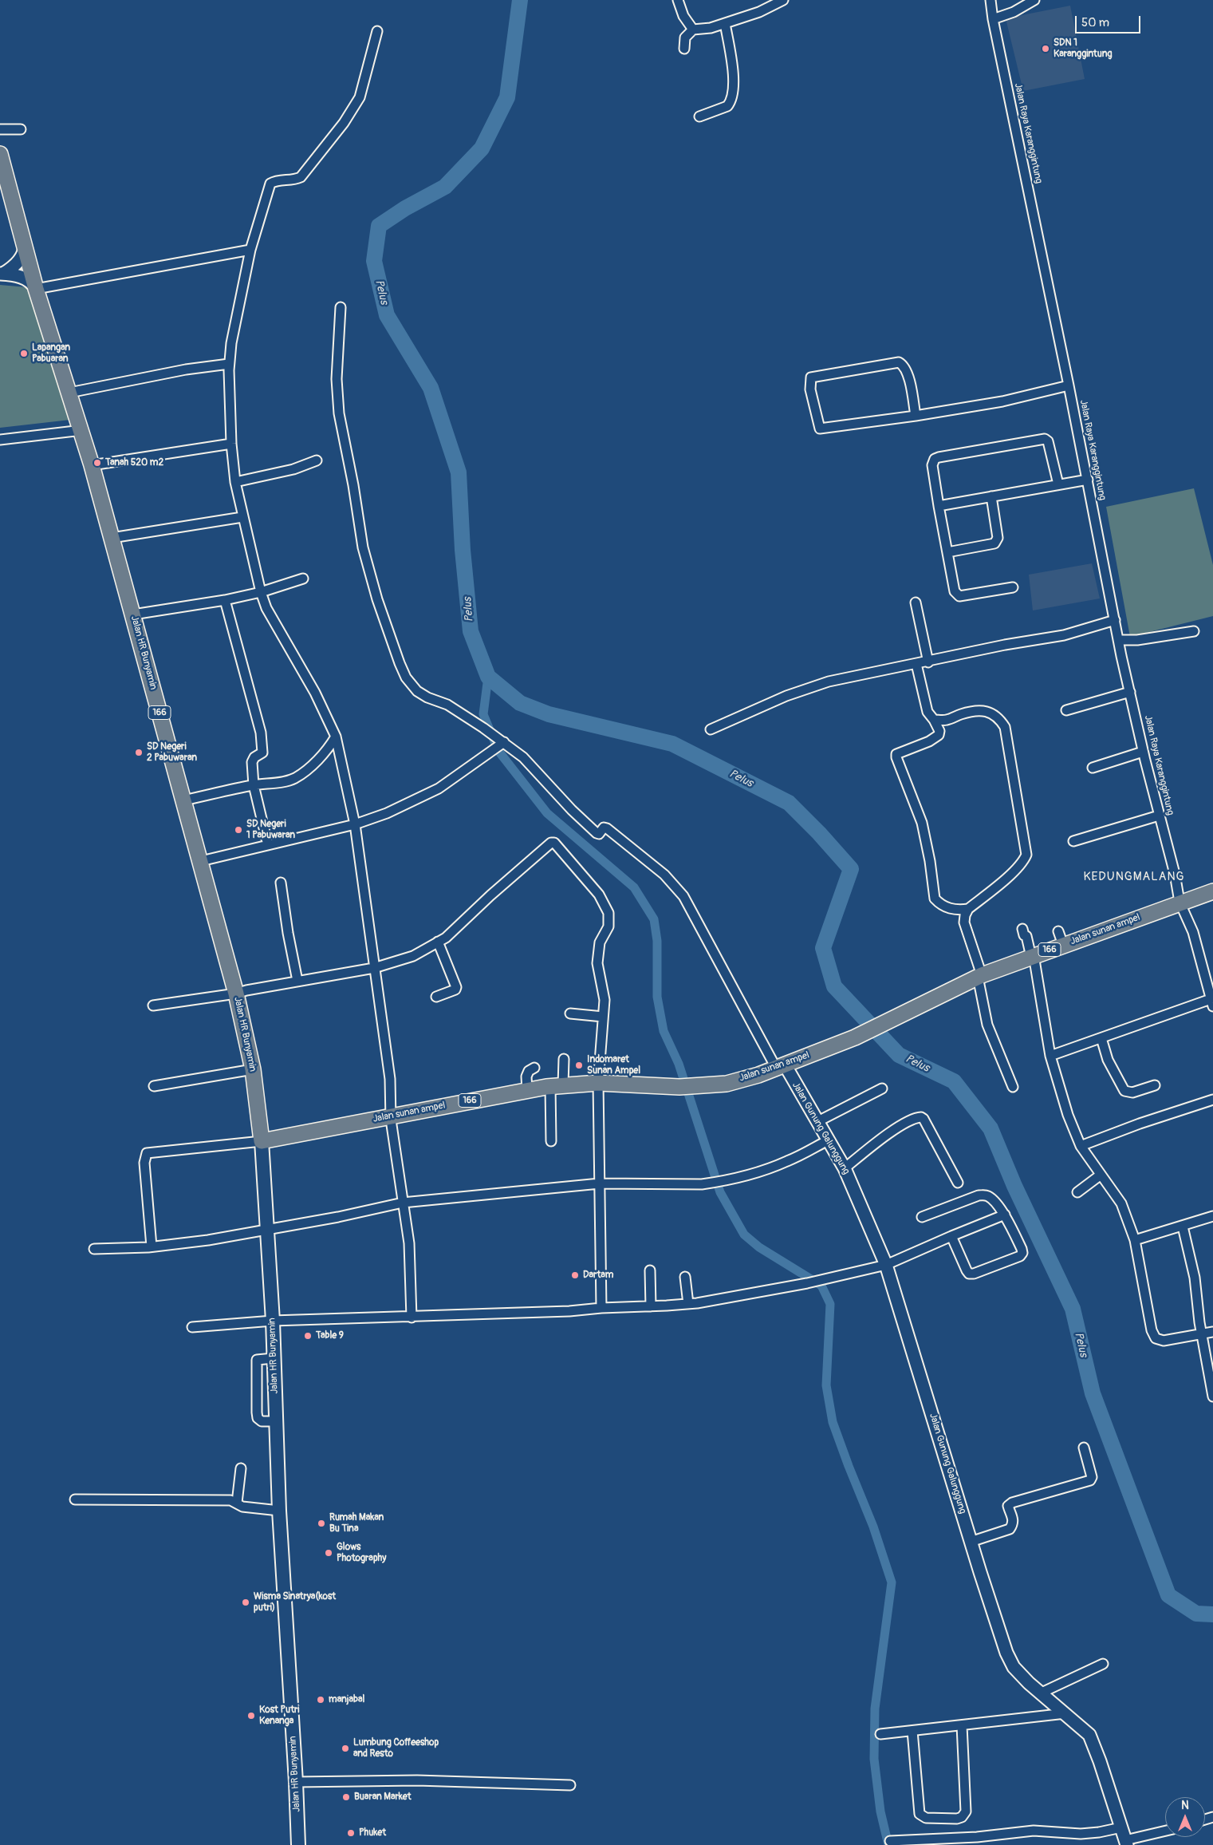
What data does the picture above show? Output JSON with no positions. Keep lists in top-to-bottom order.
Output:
{
  "streets": {
    "main road": ["Jalan HR Bunyamin", "166", "Jalan sunan ampel"],
    "street": ["Jalan Raya Karanggintung", "Jalan Gunung Galunggung"]
  },
  "crossings": [
    ["Jalan Raya Karanggintung", "Jalan sunan ampel"],
    ["Jalan HR Bunyamin", "166"],
    ["Jalan HR Bunyamin", "Jalan sunan ampel"],
    ["Jalan sunan ampel", "Jalan Gunung Galunggung"]
  ],
  "districts": ["KEDUNGMALANG"],
  "water": ["Pelus"],
  "places": [
    "SDN 1 Karanggintung",
    "Lapangan Pabuaran",
    "Tanah 520 m2",
    "SD Negeri 2 Pabuwaran",
    "SD Negeri 1 Pabuwaran",
    "Indomaret Sunan Ampel",
    "Dartam",
    "Table 9",
    "Rumah Makan Bu Tina",
    "Glows Photography",
    "Wisma Sinatrya(kost putri)",
    "manjabal",
    "Kost Putri Kenanga",
    "Lumbung Coffeeshop and Resto",
    "Buaran Market",
    "Phuket"
  ],
  "scale_bar": "50 m",
  "north": "top"
}
